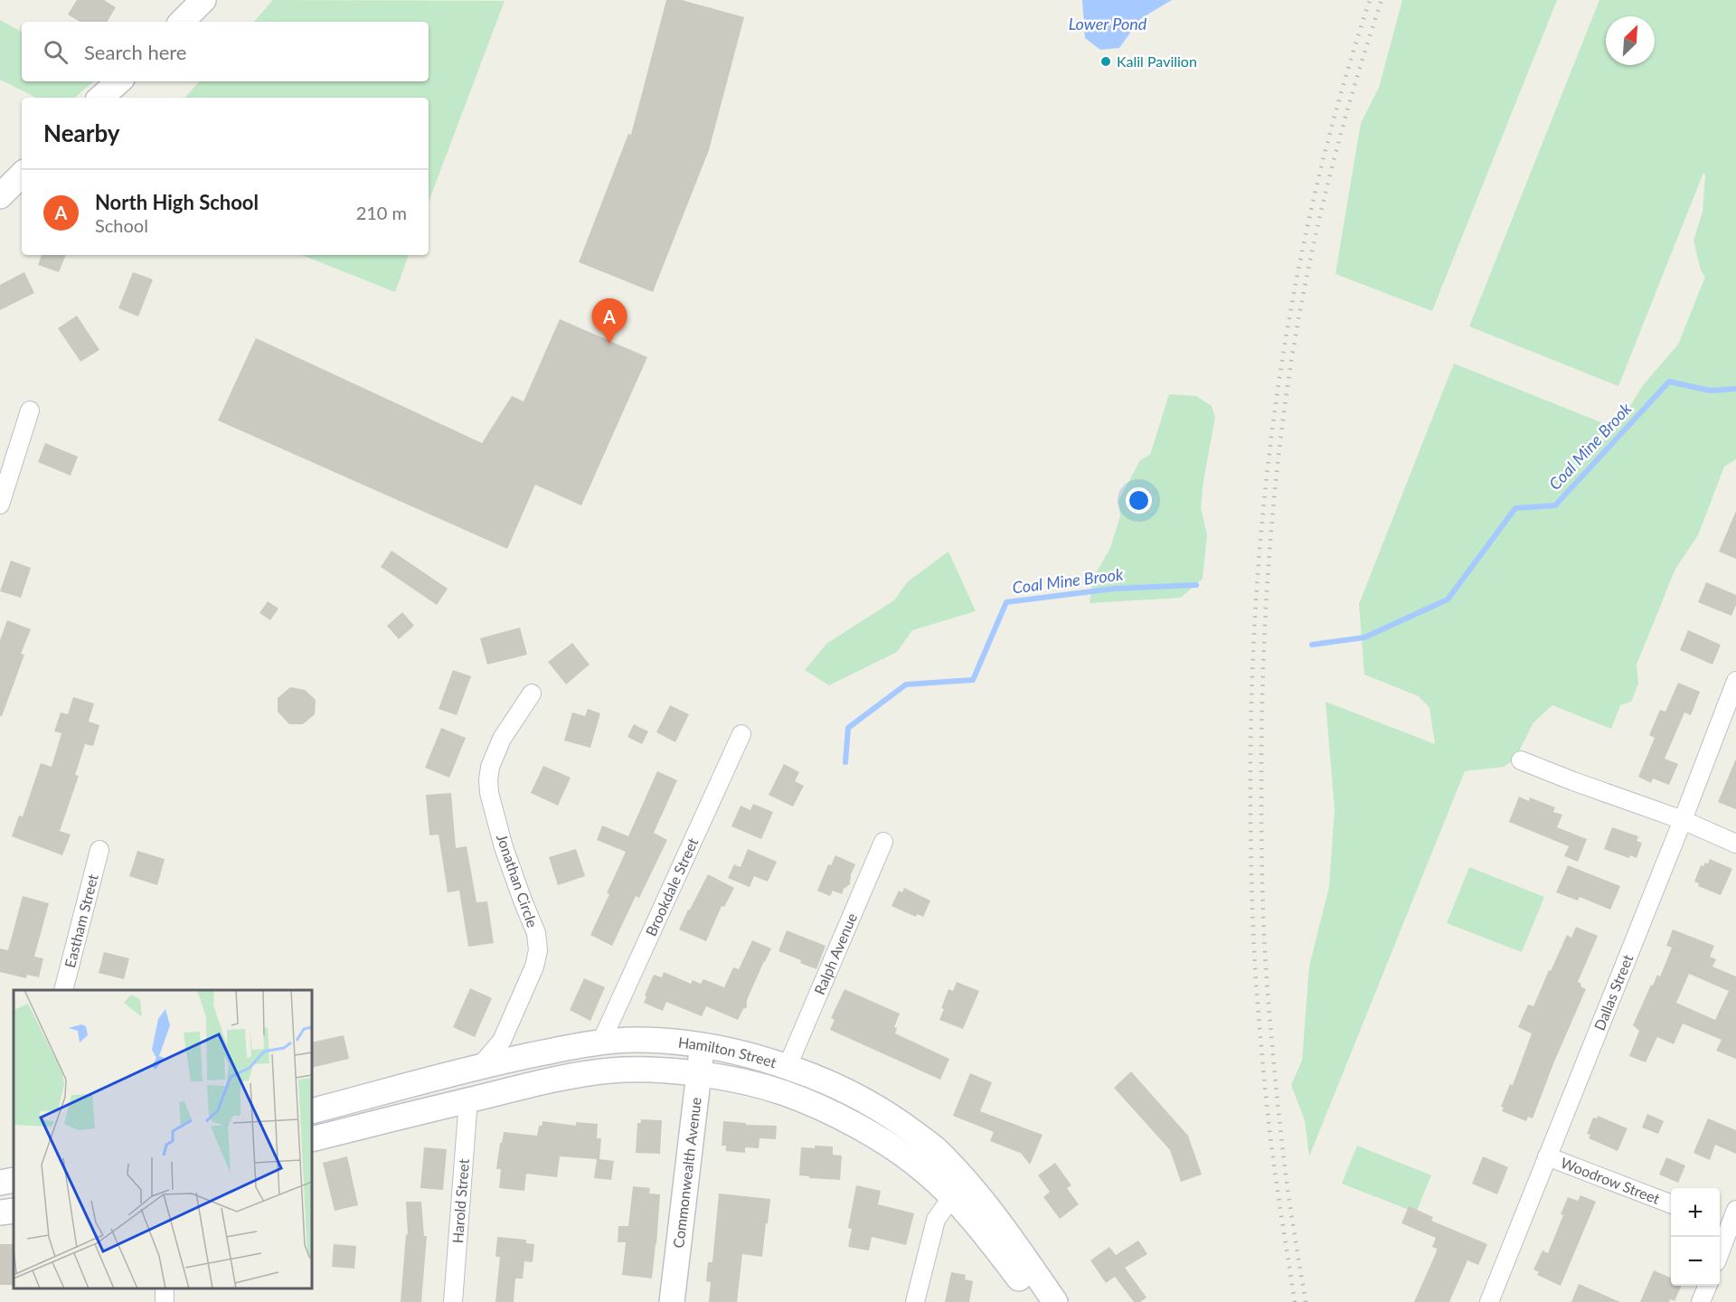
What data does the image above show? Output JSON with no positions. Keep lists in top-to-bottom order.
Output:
{
  "streets": {
    "main road": ["Hamilton Street", "Commonwealth Avenue"],
    "street": [
      "Jonathan Circle",
      "Brookdale Street",
      "Eastham Street",
      "Ralph Avenue",
      "Dallas Street",
      "Woodrow Street",
      "Harold Street"
    ]
  },
  "crossings": [
    ["Jonathan Circle", "Hamilton Street"],
    ["Brookdale Street", "Hamilton Street"],
    ["Ralph Avenue", "Hamilton Street"],
    ["Dallas Street", "Woodrow Street"],
    ["Hamilton Street", "Commonwealth Avenue"],
    ["Hamilton Street", "Harold Street"]
  ],
  "water": ["Lower Pond", "Coal Mine Brook"],
  "places": ["Kalil Pavilion"],
  "north": "top right",
  "page": {
    "search": "Search here",
    "heading": "Nearby",
    "list": [
      {
        "mark": "A",
        "name": "North High School",
        "note": "School",
        "value": "210 m"
      }
    ],
    "pins": "A",
    "map_buttons": ["+", "−"]
  }
}
